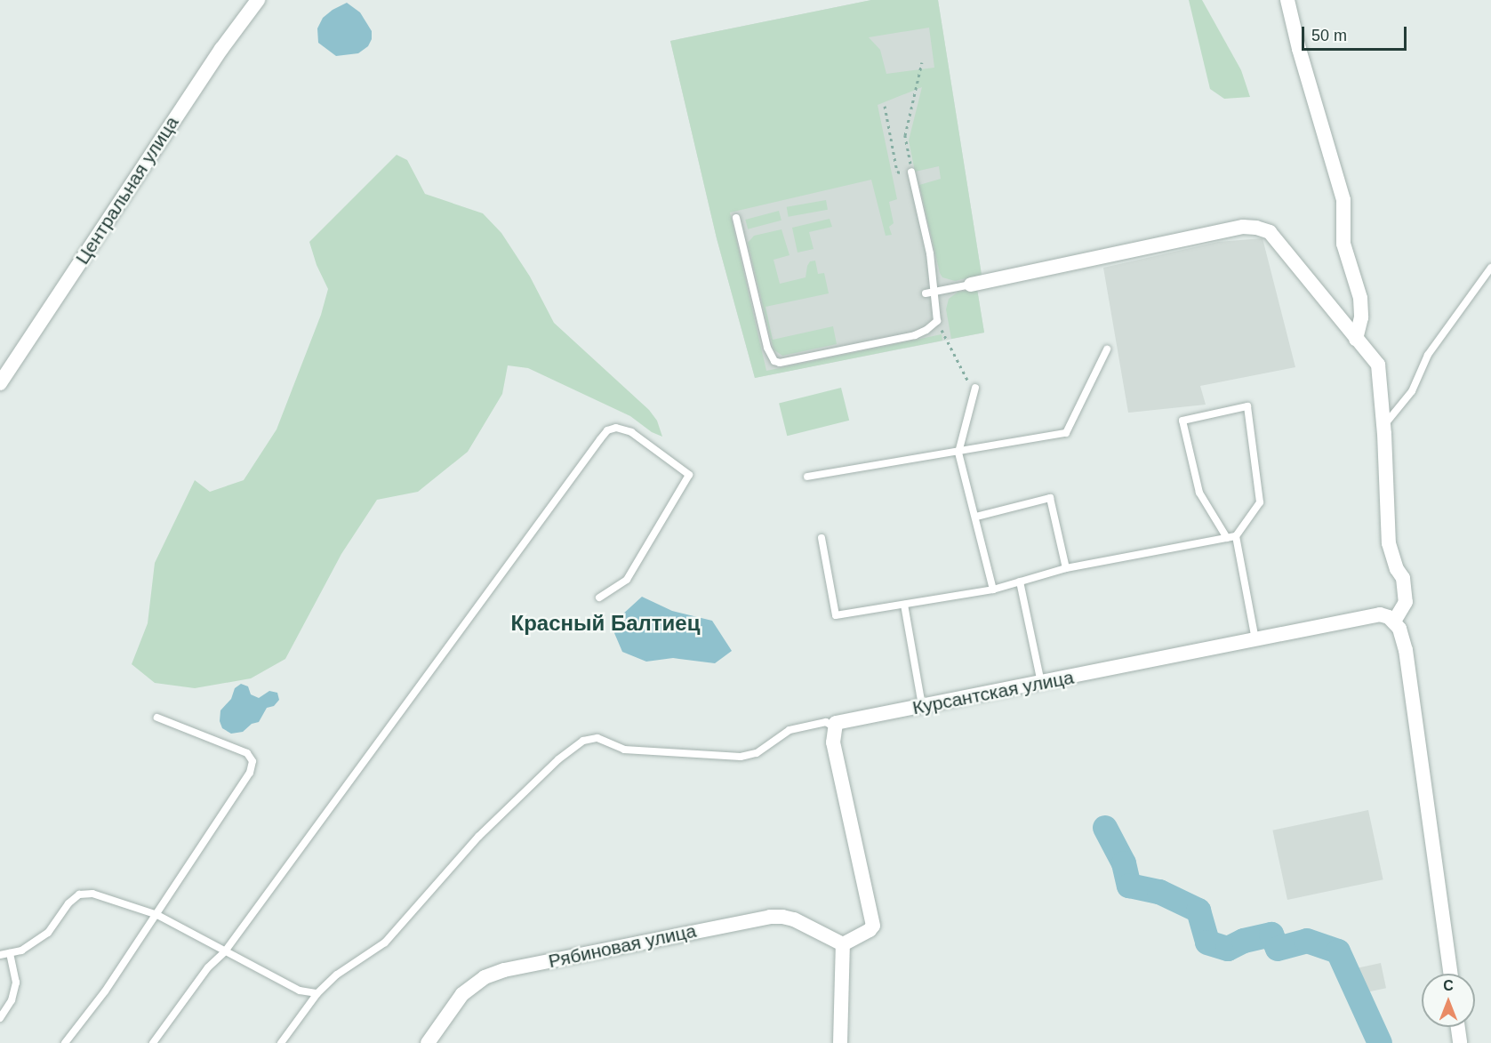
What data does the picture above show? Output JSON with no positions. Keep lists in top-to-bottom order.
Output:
{
  "streets": {
    "street": ["Центральная улица", "Курсантская улица", "Рябиновая улица"]
  },
  "districts": ["Красный Балтиец"],
  "scale_bar": "50 m",
  "north": "top"
}
